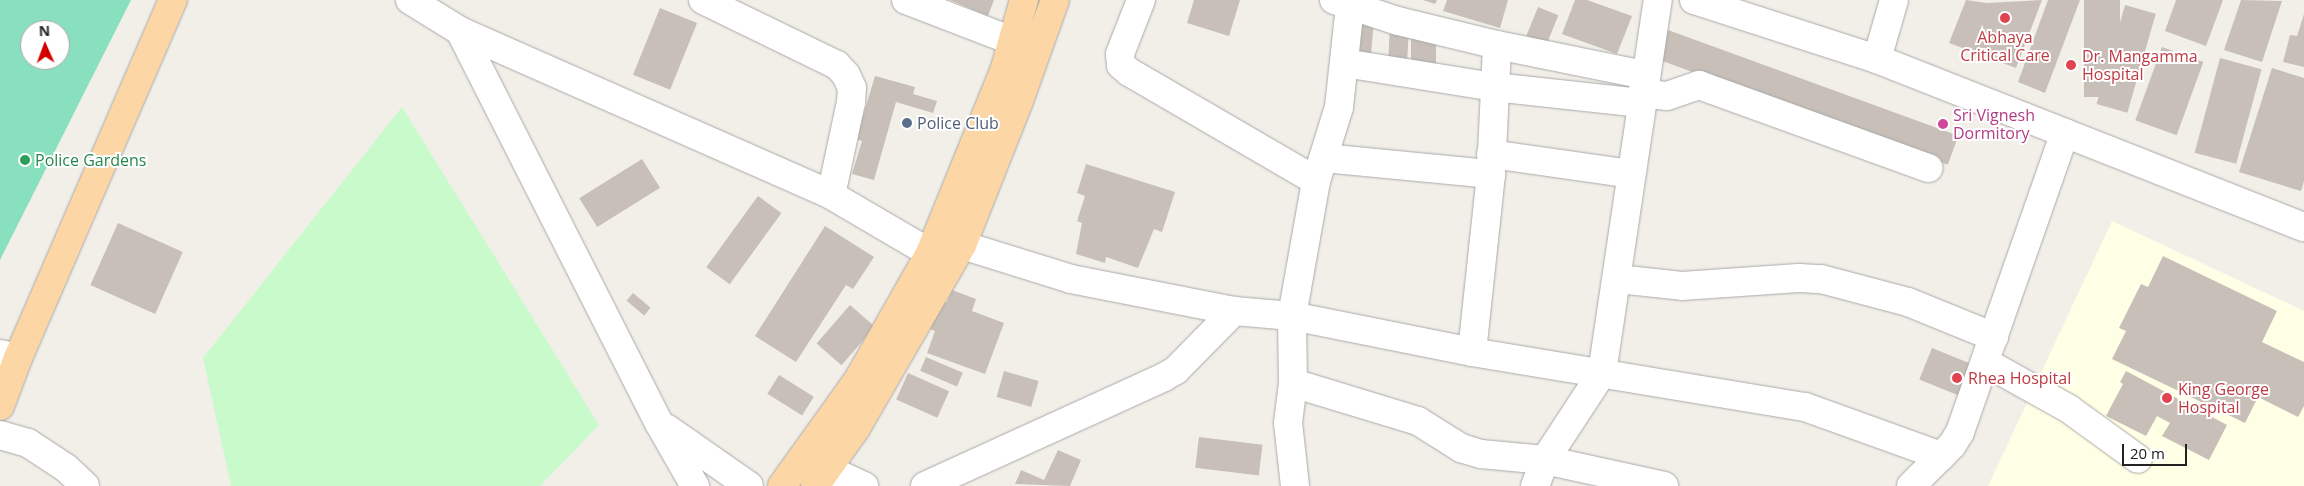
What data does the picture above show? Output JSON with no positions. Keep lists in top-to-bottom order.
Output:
{
  "places": [
    "Abhaya Critical Care",
    "Dr. Mangamma Hospital",
    "Police Club",
    "Sri Vignesh Dormitory",
    "Police Gardens",
    "Rhea Hospital",
    "King George Hospital"
  ],
  "scale_bar": "20 m",
  "north": "top"
}
